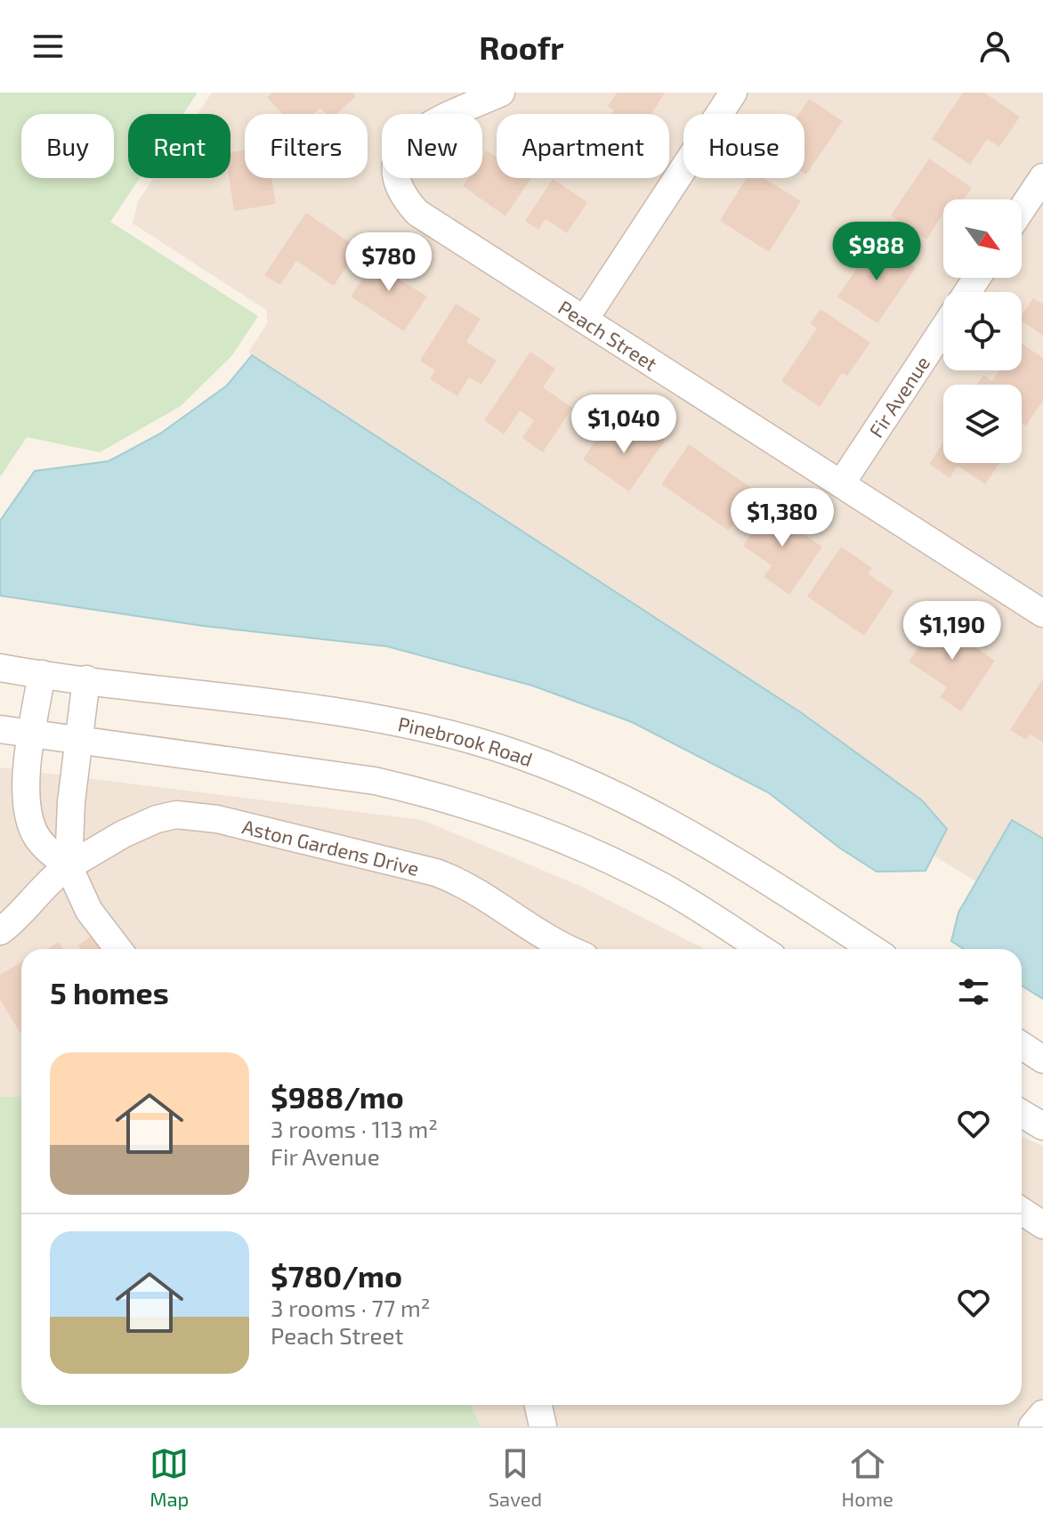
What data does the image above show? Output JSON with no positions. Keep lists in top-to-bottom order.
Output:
{
  "streets": {
    "street": [
      "Peach Street",
      "Fir Avenue",
      "Pinebrook Road",
      "Aston Gardens Drive"
    ]
  },
  "crossings": [
    ["Peach Street", "Fir Avenue"]
  ],
  "north": "bottom right",
  "page": {
    "header": "Roofr",
    "chip": [
      "Buy",
      "Rent",
      "Filters",
      "New",
      "Apartment",
      "House"
    ],
    "price": [
      "$988",
      "$780",
      "$1,040",
      "$1,380",
      "$1,190"
    ],
    "heading": "5 homes",
    "list": [
      {
        "name": "$988/mo",
        "note": "3 rooms · 113 m² · Fir Avenue"
      },
      {
        "name": "$780/mo",
        "note": "3 rooms · 77 m² · Peach Street"
      }
    ],
    "tabs": ["Map", "Saved", "Home"]
  }
}
